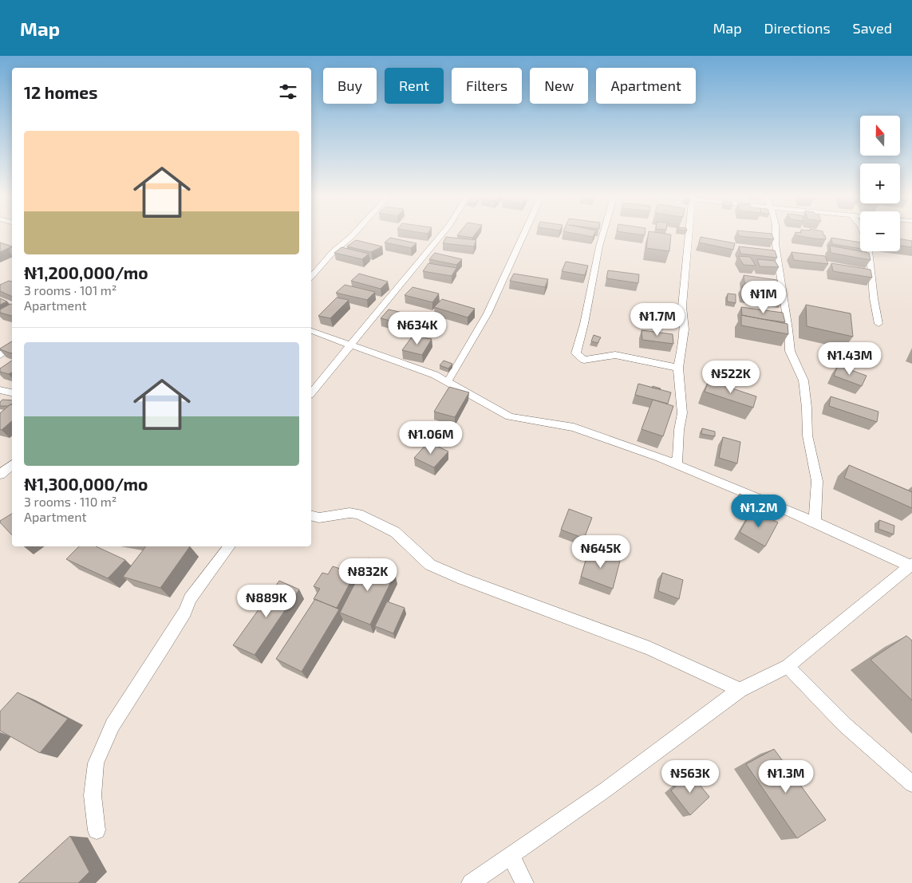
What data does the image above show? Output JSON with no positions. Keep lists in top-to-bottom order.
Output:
{
  "north": "top",
  "page": {
    "header": "Map",
    "nav": ["Map", "Directions", "Saved"],
    "chip": [
      "Buy",
      "Rent",
      "Filters",
      "New",
      "Apartment"
    ],
    "heading": "12 homes",
    "map_buttons": ["+", "−"],
    "list": [
      {
        "name": "₦1,200,000/mo",
        "note": "3 rooms · 101 m² · Apartment"
      },
      {
        "name": "₦1,300,000/mo",
        "note": "3 rooms · 110 m² · Apartment"
      }
    ],
    "price": [
      "₦1M",
      "₦1.7M",
      "₦634K",
      "₦1.43M",
      "₦522K",
      "₦1.06M",
      "₦1.2M",
      "₦645K",
      "₦832K",
      "₦889K",
      "₦563K",
      "₦1.3M"
    ]
  }
}
